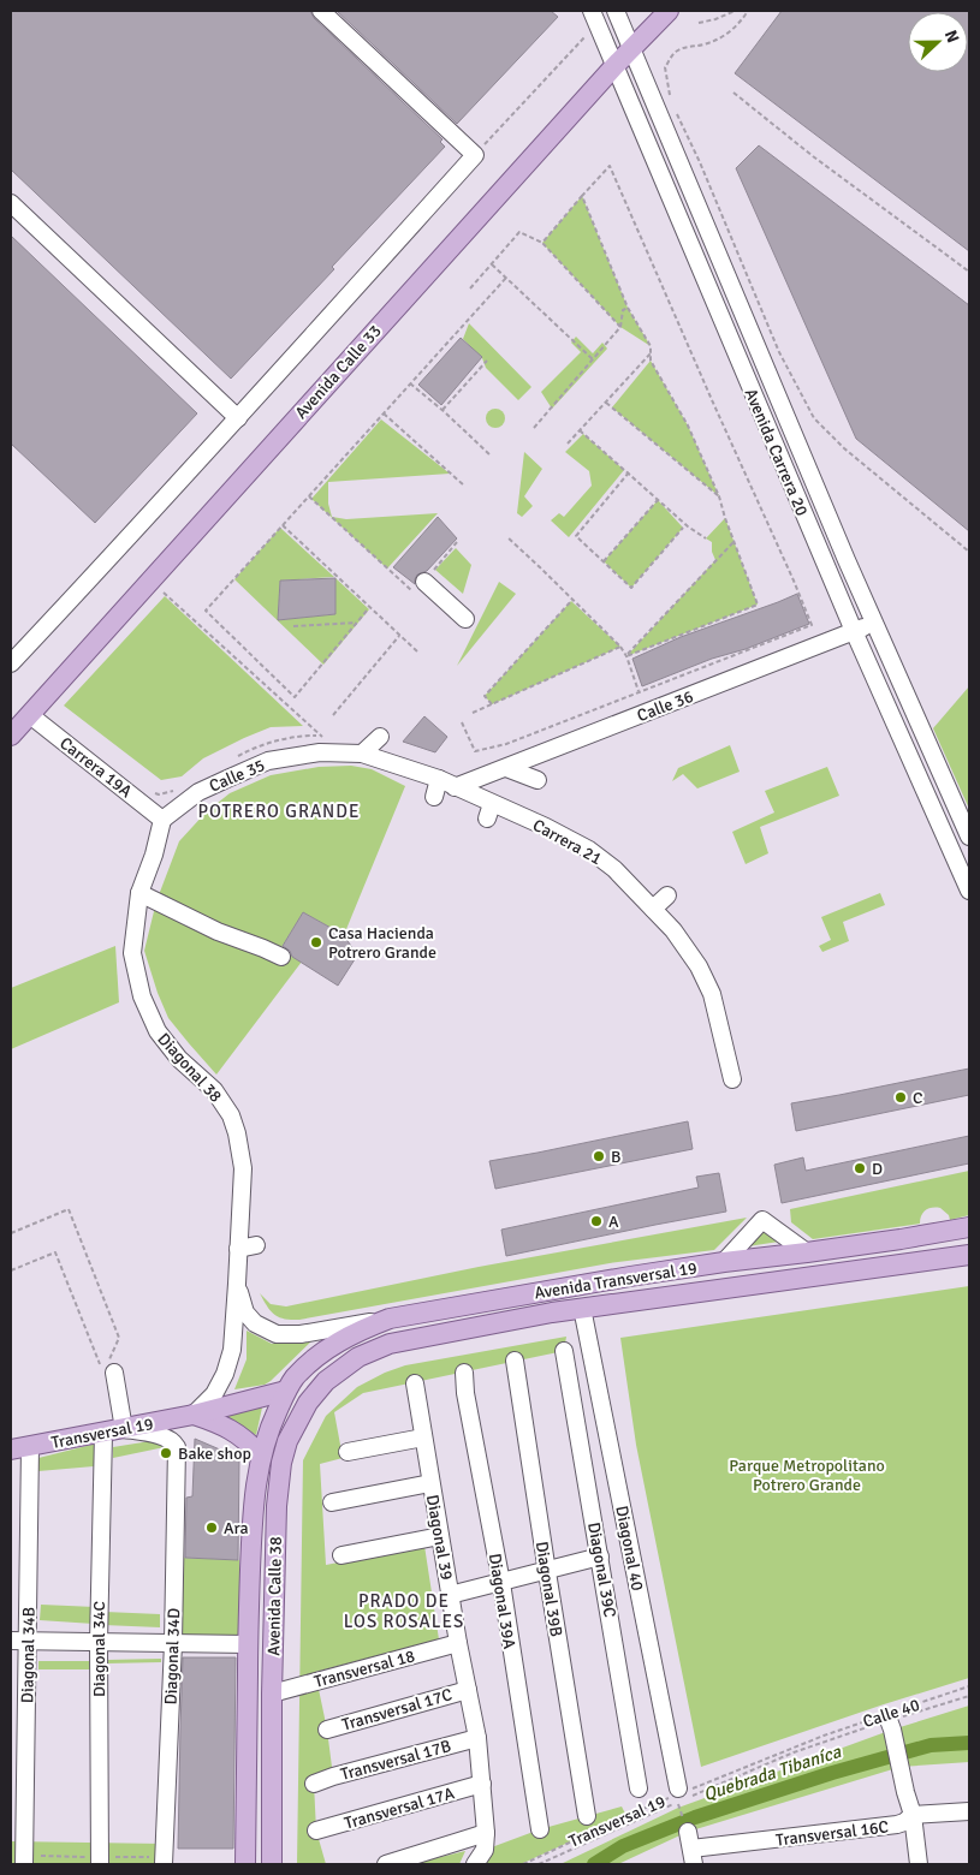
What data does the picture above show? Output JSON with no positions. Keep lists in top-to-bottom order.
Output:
{
  "streets": {
    "main road": [
      "Avenida Calle 33",
      "Avenida Transversal 19",
      "Transversal 19",
      "Avenida Calle 38"
    ],
    "street": [
      "Avenida Carrera 20",
      "Calle 36",
      "Carrera 19A",
      "Calle 35",
      "Carrera 21",
      "Diagonal 38",
      "Diagonal 39",
      "Diagonal 40",
      "Diagonal 39C",
      "Diagonal 39B",
      "Diagonal 39A",
      "Diagonal 34C",
      "Diagonal 34B",
      "Diagonal 34D",
      "Transversal 18",
      "Transversal 17C",
      "Calle 40",
      "Transversal 17B",
      "Transversal 17A",
      "Transversal 16C"
    ]
  },
  "crossings": [
    ["Avenida Calle 33", "Avenida Carrera 20"],
    ["Avenida Calle 33", "Carrera 19A"],
    ["Avenida Carrera 20", "Calle 36"],
    ["Calle 36", "Carrera 21"],
    ["Carrera 19A", "Calle 35"],
    ["Carrera 19A", "Diagonal 38"],
    ["Calle 35", "Carrera 21"],
    ["Calle 35", "Diagonal 38"],
    ["Diagonal 38", "Avenida Transversal 19"],
    ["Diagonal 38", "Transversal 19"],
    ["Avenida Transversal 19", "Transversal 19"],
    ["Avenida Transversal 19", "Diagonal 40"],
    ["Avenida Transversal 19", "Avenida Calle 38"],
    ["Transversal 19", "Diagonal 40"],
    ["Transversal 19", "Avenida Calle 38"],
    ["Transversal 19", "Diagonal 34C"],
    ["Transversal 19", "Diagonal 34B"],
    ["Transversal 19", "Diagonal 34D"],
    ["Transversal 19", "Calle 40"],
    ["Diagonal 39", "Transversal 18"],
    ["Diagonal 39", "Transversal 17C"],
    ["Diagonal 39", "Transversal 17B"],
    ["Diagonal 39", "Transversal 17A"],
    ["Diagonal 40", "Calle 40"],
    ["Avenida Calle 38", "Transversal 18"],
    ["Calle 40", "Transversal 16C"]
  ],
  "districts": ["POTRERO GRANDE", "PRADO DE LOS ROSALES"],
  "water": ["Quebrada Tibaníca"],
  "parks": ["Parque Metropolitano Potrero Grande"],
  "places": [
    "Casa Hacienda Potrero Grande",
    "C",
    "B",
    "D",
    "A",
    "Bake shop",
    "Ara"
  ],
  "north": "right"
}
